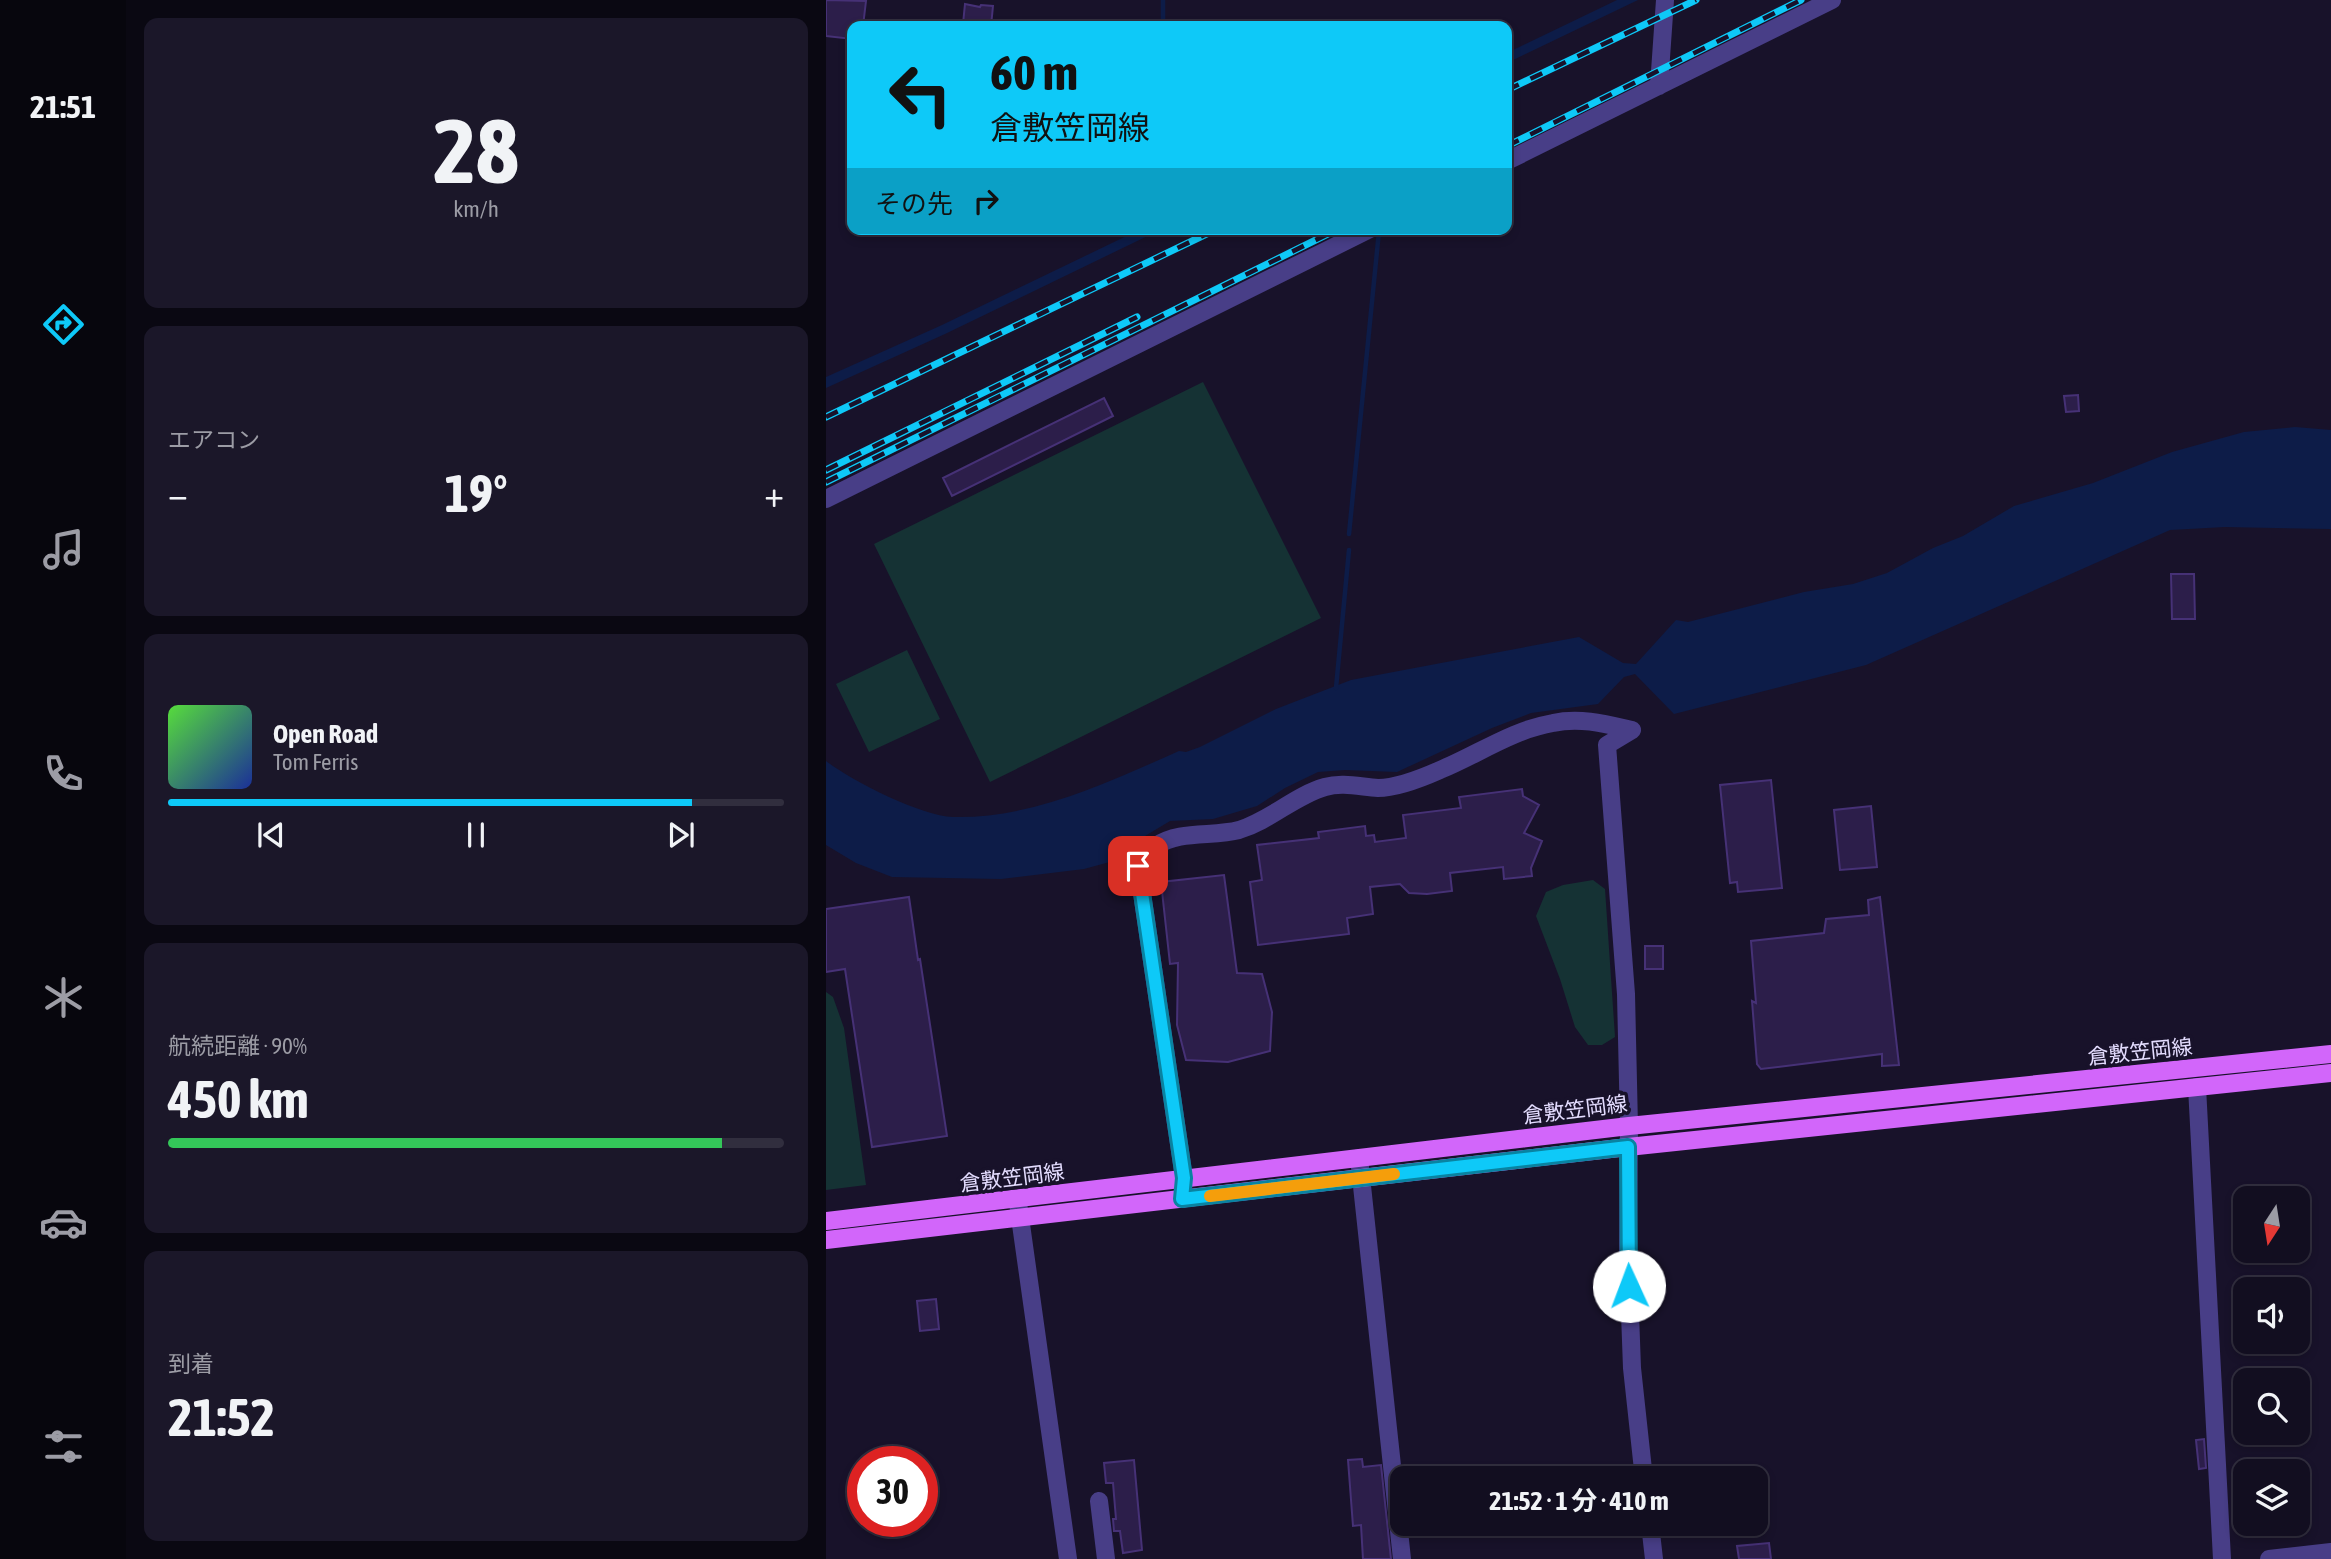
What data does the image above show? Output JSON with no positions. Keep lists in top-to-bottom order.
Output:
{
  "streets": {
    "main road": ["倉敷笠岡線"]
  },
  "north": "bottom",
  "page": {
    "tabs": "21:51",
    "tile": [
      ["28", "km/h"],
      "エアコン",
      ["航続距離 · 90%", "450 km"],
      ["到着", "21:52"]
    ],
    "turn": ["60 m", "倉敷笠岡線"],
    "then": "その先",
    "heat": ["−", "19°", "+"],
    "song": ["Open Road", "Tom Ferris"],
    "limit": "30",
    "trip": "21:52 · 1 分 · 410 m"
  }
}
